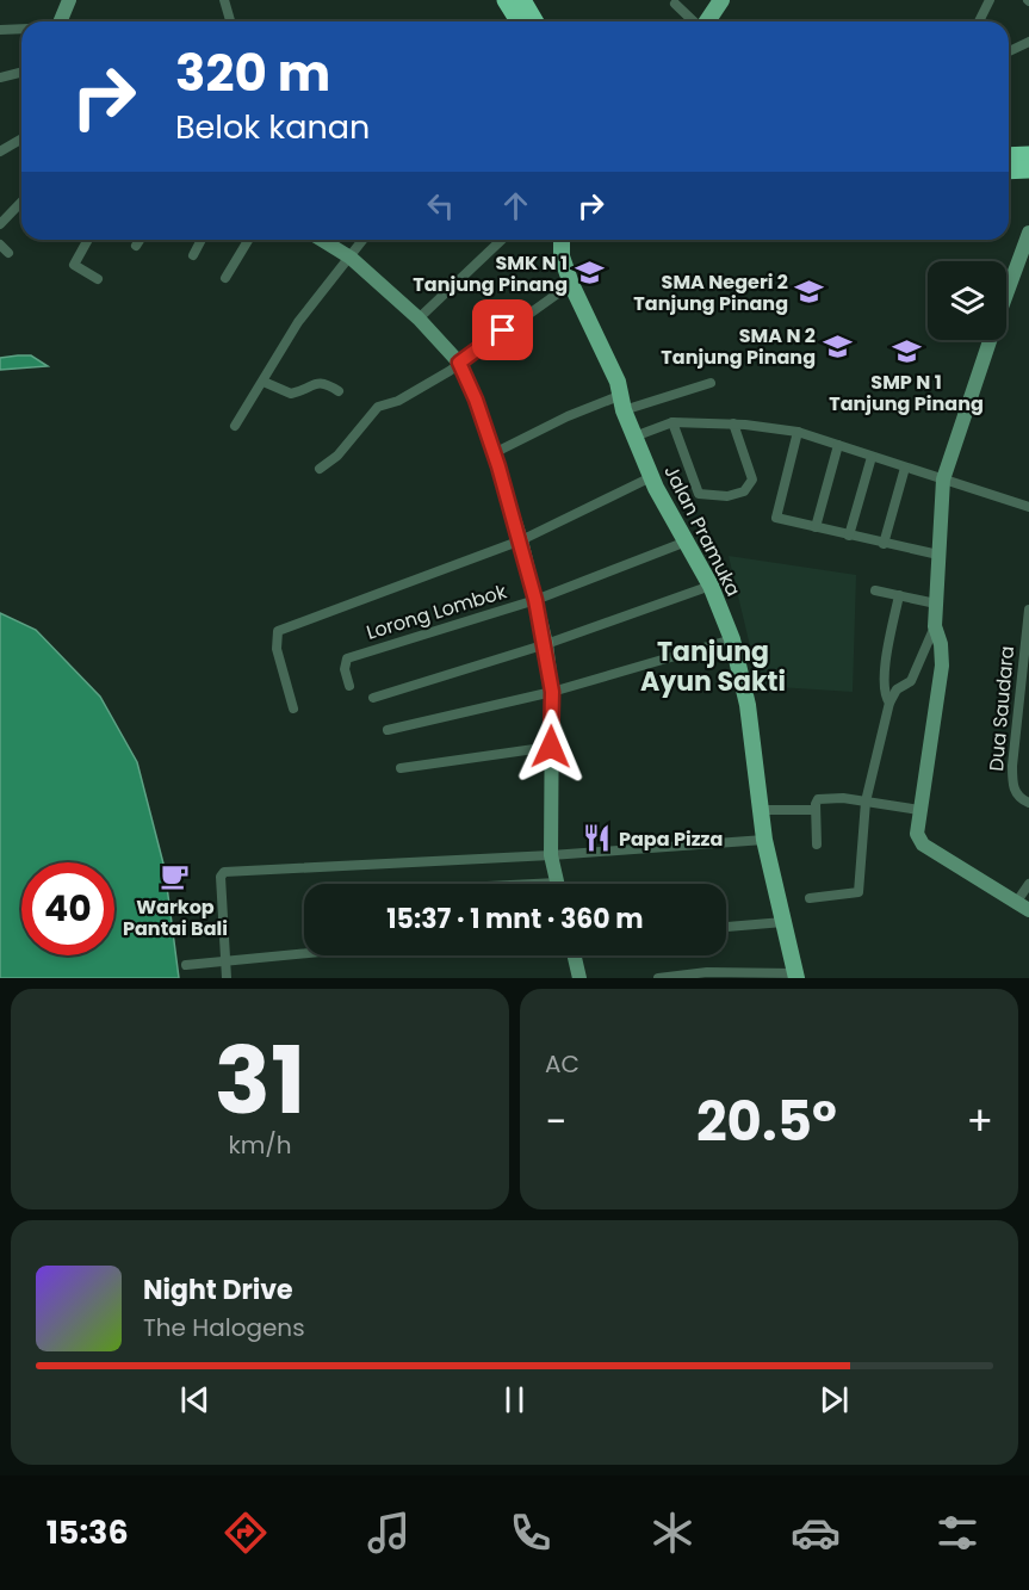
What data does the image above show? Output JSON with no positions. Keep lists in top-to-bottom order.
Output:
{
  "streets": {
    "main road": ["Jalan Pramuka"],
    "street": ["Lorong Lombok", "Dua Saudara"]
  },
  "crossings": [
    ["Jalan Pramuka", "Lorong Lombok"]
  ],
  "districts": ["Tanjung Ayun Sakti"],
  "places": {
    "school or university": [
      "SMK N 1 Tanjung Pinang",
      "SMA Negeri 2 Tanjung Pinang",
      "SMA N 2 Tanjung Pinang",
      "SMP N 1 Tanjung Pinang"
    ],
    "restaurant": ["Papa Pizza"],
    "cafe": ["Warkop Pantai Bali"]
  },
  "page": {
    "turn": ["320 m", "Belok kanan"],
    "limit": "40",
    "trip": "15:37 · 1 mnt · 360 m",
    "tile": [
      ["31", "km/h"],
      "AC"
    ],
    "heat": ["−", "20.5°", "+"],
    "song": ["Night Drive", "The Halogens"],
    "tabs": "15:36"
  }
}
